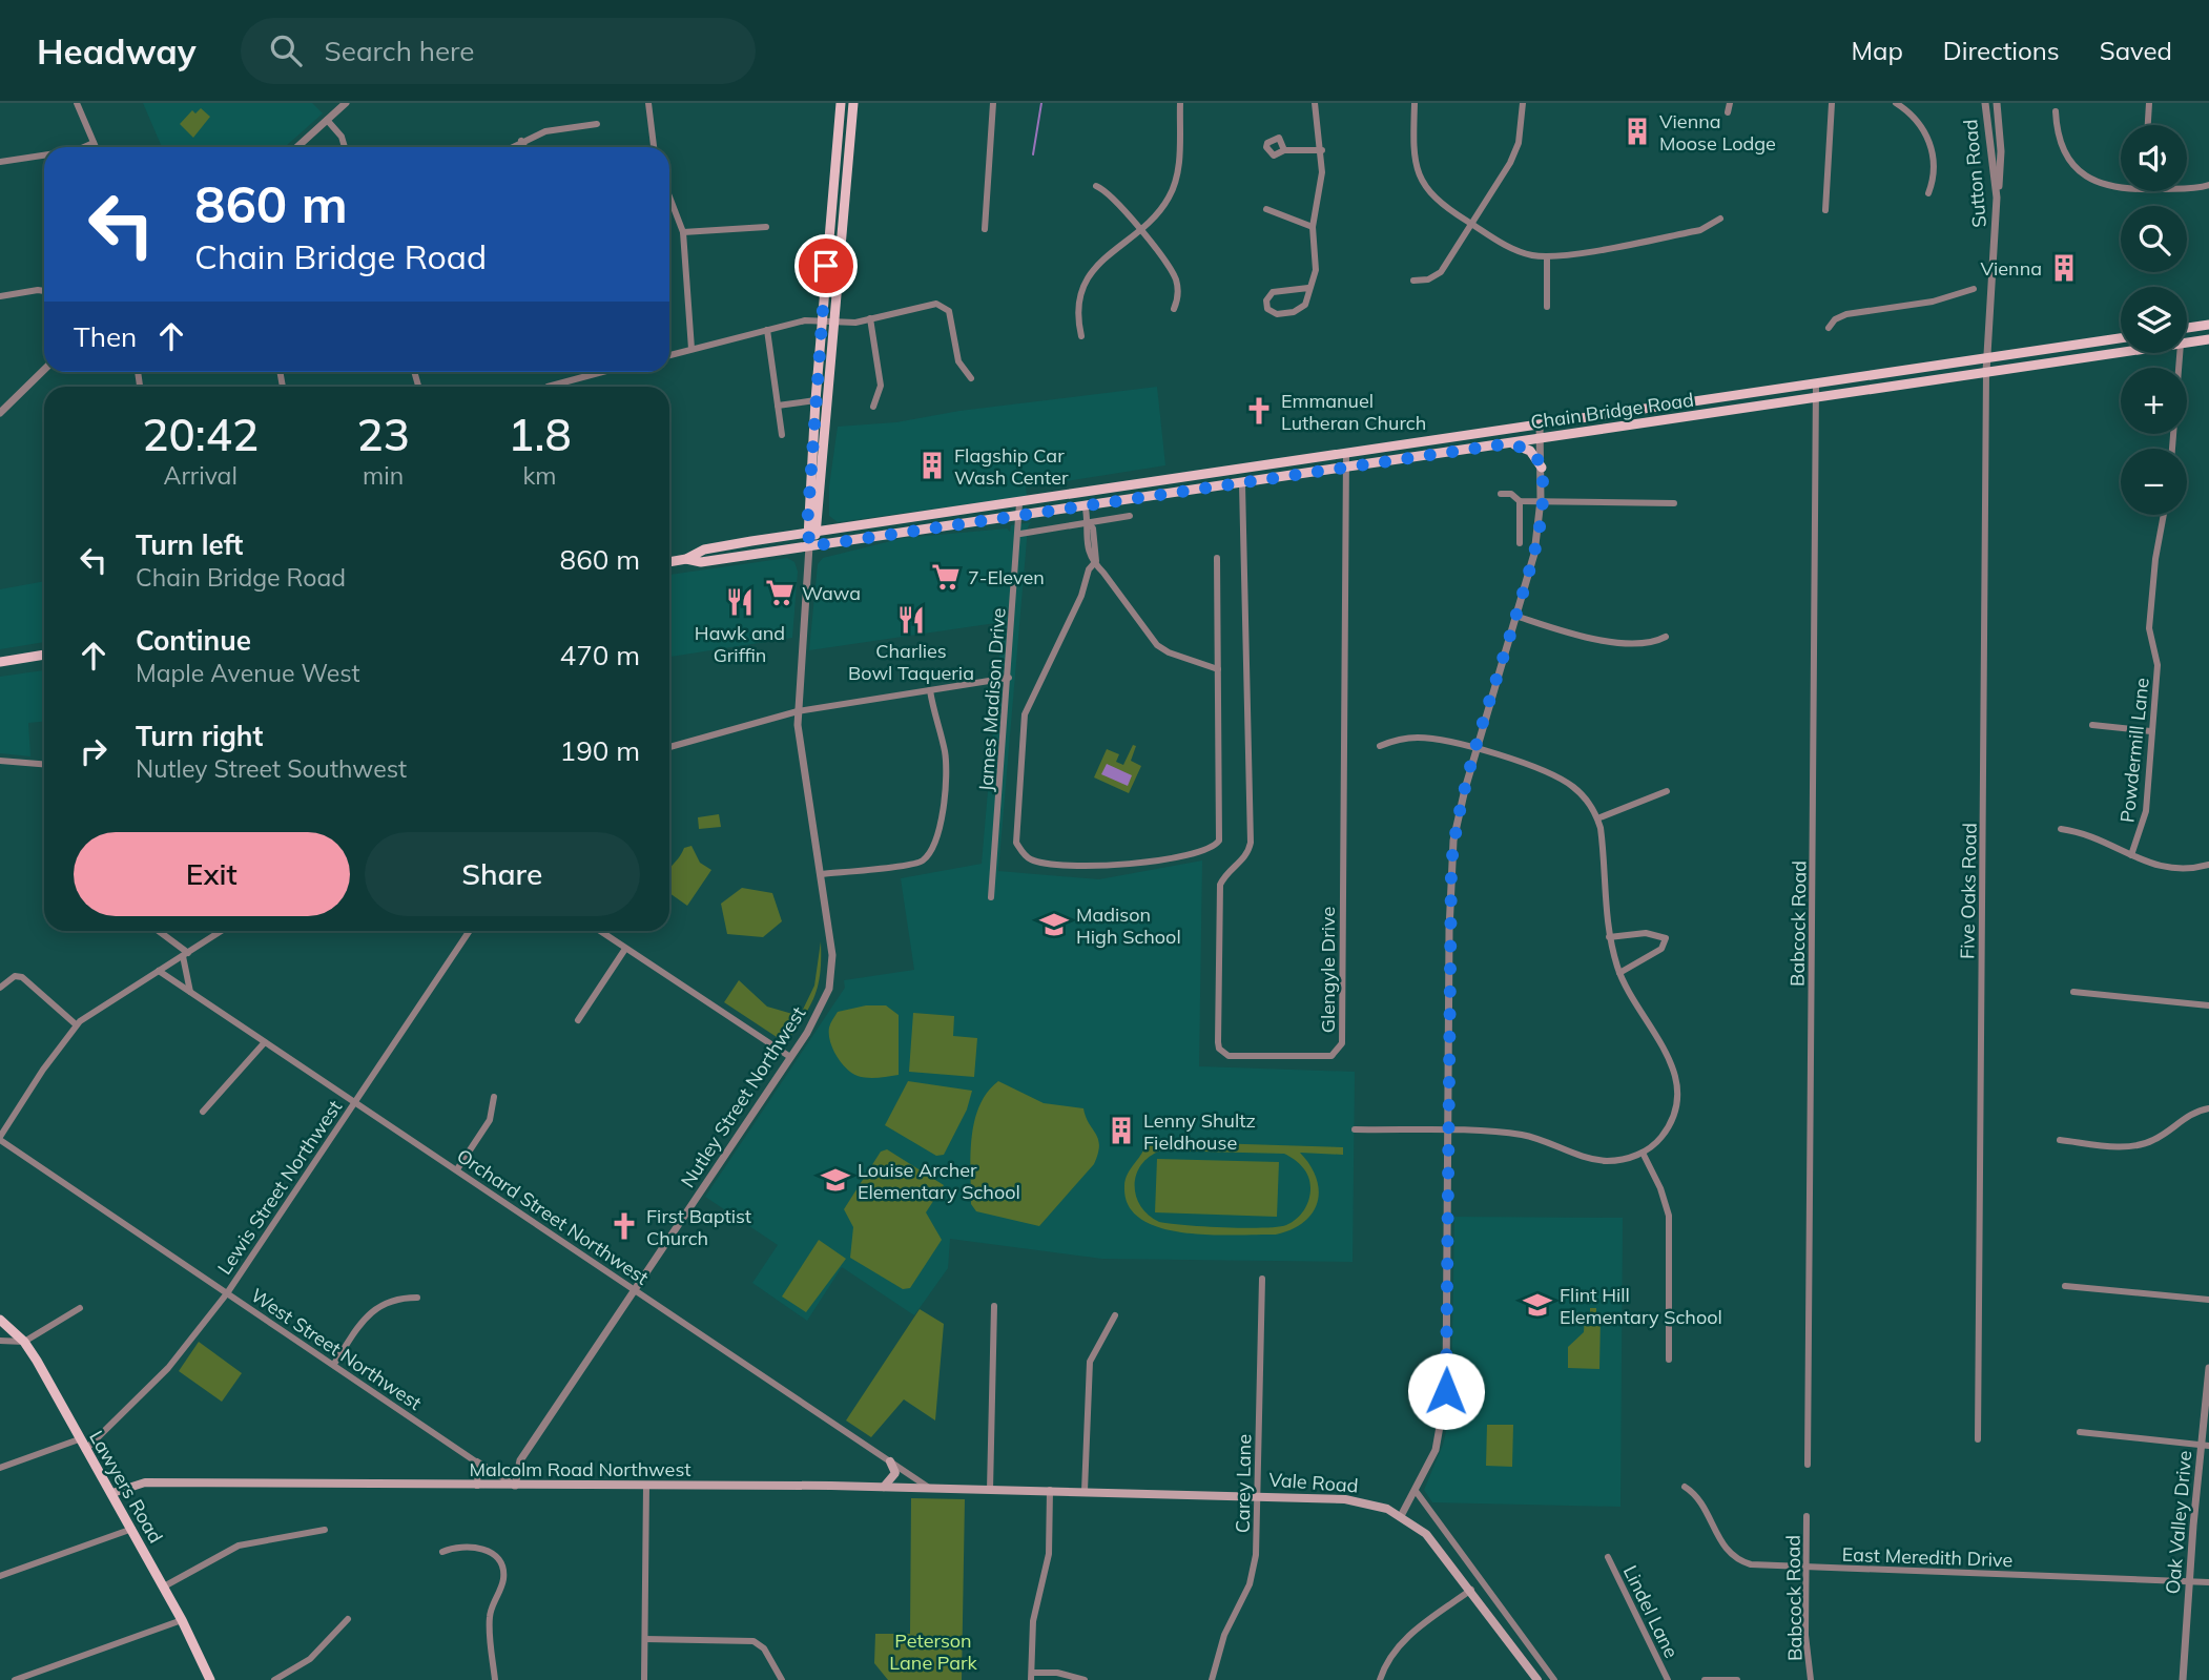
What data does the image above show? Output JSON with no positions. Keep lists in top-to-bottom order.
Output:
{
  "streets": {
    "main road": [
      "Chain Bridge Road",
      "Malcolm Road Northwest",
      "Vale Road",
      "Lawyers Road"
    ],
    "street": [
      "Sutton Road",
      "James Madison Drive",
      "Powdermill Lane",
      "Five Oaks Road",
      "Babcock Road",
      "Glengyle Drive",
      "Nutley Street Northwest",
      "Lewis Street Northwest",
      "Orchard Street Northwest",
      "West Street Northwest",
      "Carey Lane",
      "Oak Valley Drive",
      "East Meredith Drive",
      "Lindel Lane"
    ]
  },
  "crossings": [
    ["Sutton Road", "Chain Bridge Road"],
    ["Sutton Road", "Five Oaks Road"],
    ["Chain Bridge Road", "James Madison Drive"],
    ["Chain Bridge Road", "Five Oaks Road"],
    ["Chain Bridge Road", "Babcock Road"],
    ["Chain Bridge Road", "Glengyle Drive"],
    ["Chain Bridge Road", "Nutley Street Northwest"],
    ["Babcock Road", "East Meredith Drive"],
    ["Nutley Street Northwest", "Orchard Street Northwest"],
    ["Nutley Street Northwest", "West Street Northwest"],
    ["Nutley Street Northwest", "Malcolm Road Northwest"],
    ["Lewis Street Northwest", "Orchard Street Northwest"],
    ["Lewis Street Northwest", "West Street Northwest"],
    ["Lewis Street Northwest", "Lawyers Road"],
    ["Orchard Street Northwest", "Malcolm Road Northwest"],
    ["West Street Northwest", "Malcolm Road Northwest"],
    ["Malcolm Road Northwest", "Vale Road"],
    ["Malcolm Road Northwest", "Lawyers Road"],
    ["Vale Road", "Carey Lane"],
    ["Oak Valley Drive", "East Meredith Drive"]
  ],
  "parks": ["Peterson Lane Park"],
  "places": {
    "building": [
      "Vienna Moose Lodge",
      "Vienna",
      "Flagship Car Wash Center",
      "Lenny Shultz Fieldhouse"
    ],
    "church": ["Emmanuel Lutheran Church", "First Baptist Church"],
    "supermarket": ["7-Eleven", "Wawa"],
    "restaurant": ["Hawk and Griffin", "Charlies Bowl Taqueria"],
    "school or university": ["Madison High School", "Louise Archer Elementary School", "Flint Hill Elementary School"]
  },
  "page": {
    "header": "Headway",
    "search": "Search here",
    "nav": ["Map", "Directions", "Saved"],
    "map_buttons": ["+", "−"],
    "turn": ["860 m", "Chain Bridge Road"],
    "then": "Then",
    "eta": [
      "20:42",
      "Arrival",
      "23",
      "min",
      "1.8",
      "km"
    ],
    "list": [
      {
        "name": "Turn left",
        "note": "Chain Bridge Road",
        "value": "860 m"
      },
      {
        "name": "Continue",
        "note": "Maple Avenue West",
        "value": "470 m"
      },
      {
        "name": "Turn right",
        "note": "Nutley Street Southwest",
        "value": "190 m"
      }
    ],
    "buttons": ["Exit", "Share"]
  }
}
